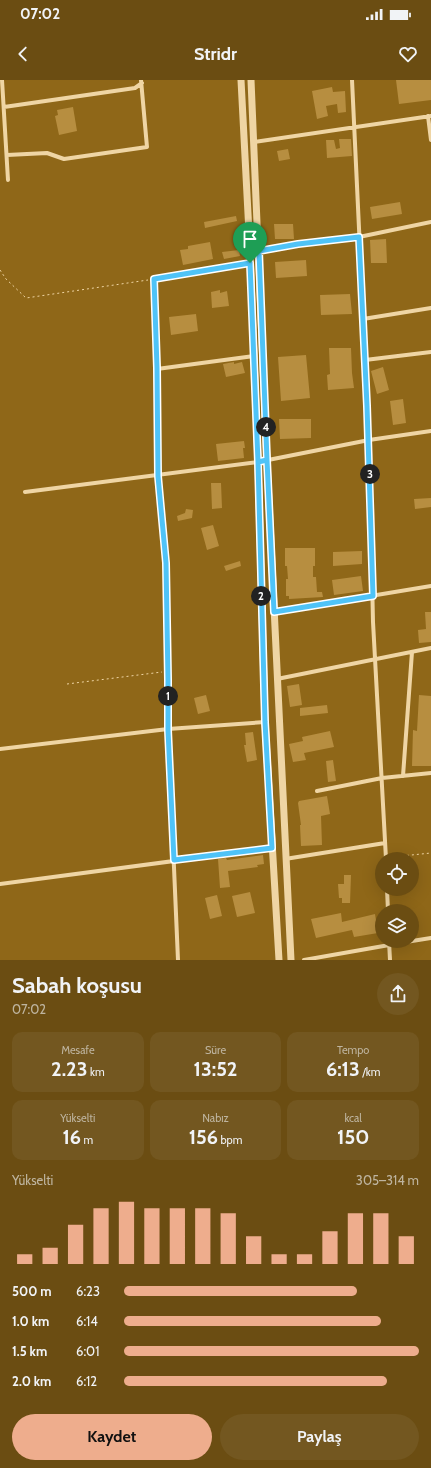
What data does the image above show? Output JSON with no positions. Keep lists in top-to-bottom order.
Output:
{
  "page": {
    "status": "07:02",
    "header": "Stridr",
    "pins": [
      "4",
      "3",
      "2",
      "1"
    ],
    "heading": ["Sabah koşusu", "07:02"],
    "stats": [
      ["Mesafe", "2.23 km"],
      ["Süre", "13:52"],
      ["Tempo", "6:13 /km"],
      ["Yükselti", "16 m"],
      ["Nabız", "156 bpm"],
      ["kcal", "150"]
    ],
    "chart": ["Yükselti", "305–314 m"],
    "list": [
      {
        "name": "500 m",
        "note": "6:23"
      },
      {
        "name": "1.0 km",
        "note": "6:14"
      },
      {
        "name": "1.5 km",
        "note": "6:01"
      },
      {
        "name": "2.0 km",
        "note": "6:12"
      }
    ],
    "buttons": ["Kaydet", "Paylaş"]
  }
}
